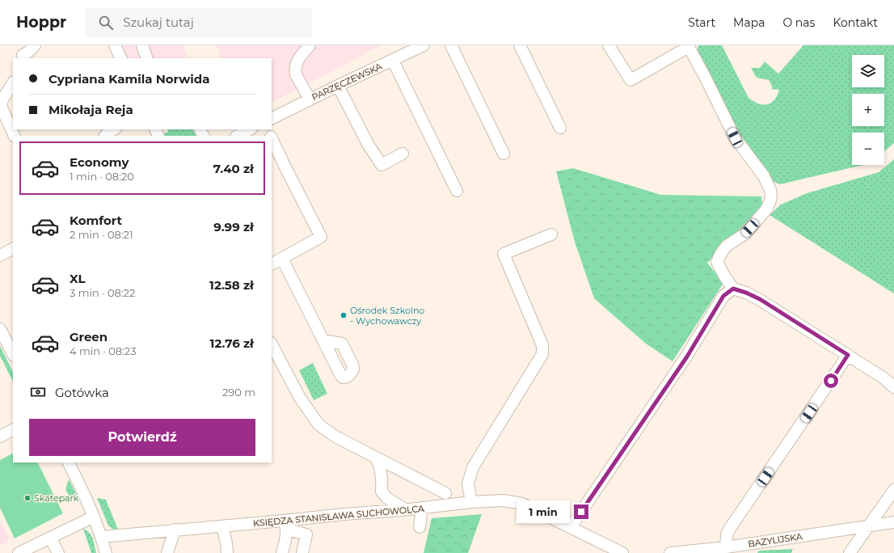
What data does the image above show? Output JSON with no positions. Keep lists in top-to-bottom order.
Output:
{
  "streets": {
    "street": ["PARZĘCZEWSKA", "KSIĘDZA STANISŁAWA SUCHOWOLCA", "BAZYLIJSKA"]
  },
  "places": ["Ośrodek Szkolno - Wychowawczy", "Skatepark"],
  "page": {
    "header": "Hoppr",
    "search": "Szukaj tutaj",
    "nav": [
      "Start",
      "Mapa",
      "O nas",
      "Kontakt"
    ],
    "map_buttons": ["+", "−"],
    "banner": ["Cypriana Kamila Norwida", "Mikołaja Reja"],
    "list": [
      {
        "name": "Economy",
        "note": "1 min · 08:20",
        "value": "7.40 zł"
      },
      {
        "name": "Komfort",
        "note": "2 min · 08:21",
        "value": "9.99 zł"
      },
      {
        "name": "XL",
        "note": "3 min · 08:22",
        "value": "12.58 zł"
      },
      {
        "name": "Green",
        "note": "4 min · 08:23",
        "value": "12.76 zł"
      }
    ],
    "pay": ["Gotówka", "290 m"],
    "buttons": "Potwierdź",
    "bubble": "1 min"
  }
}
